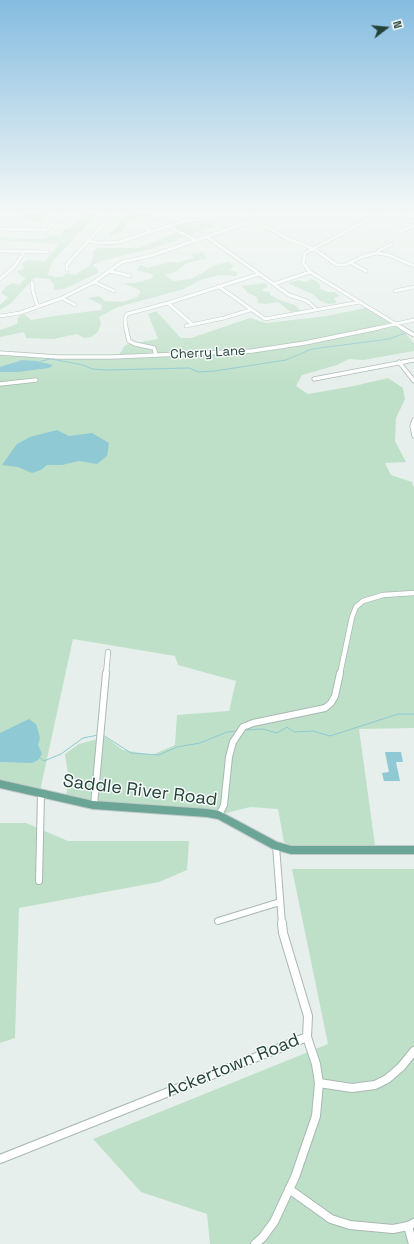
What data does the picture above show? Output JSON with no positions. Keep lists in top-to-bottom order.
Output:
{
  "streets": {
    "main road": ["Saddle River Road"],
    "street": ["Cherry Lane", "Ackertown Road"]
  },
  "crossings": [
    ["Saddle River Road", "Ackertown Road"]
  ],
  "north": "right"
}
